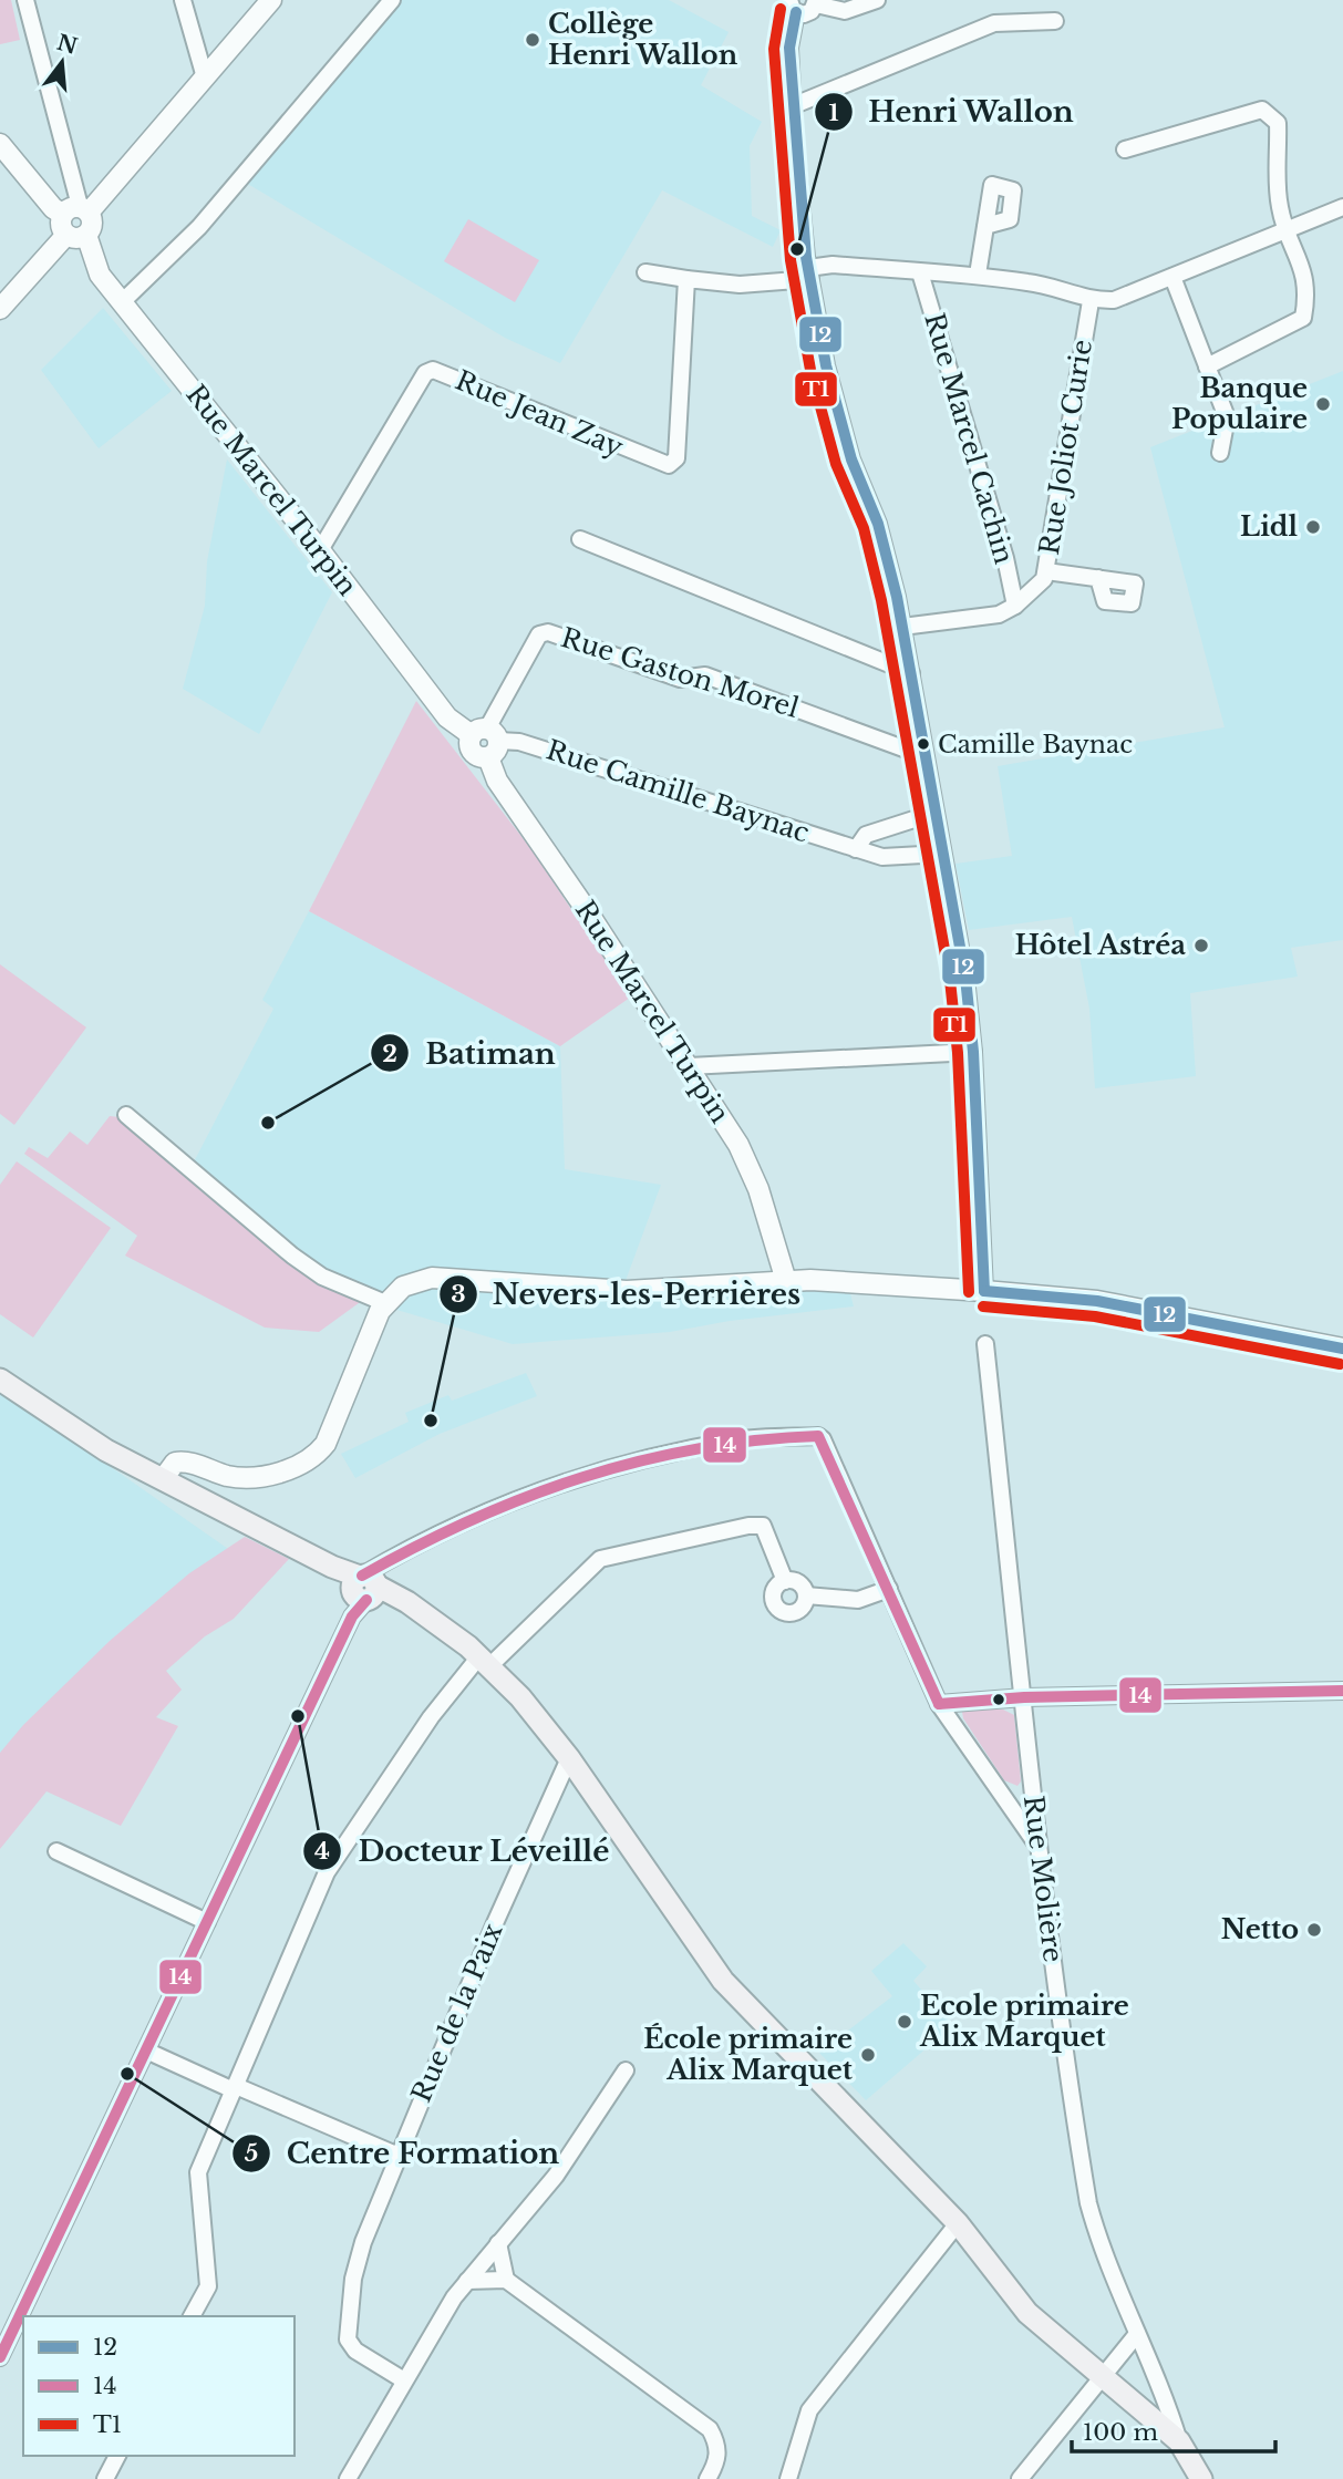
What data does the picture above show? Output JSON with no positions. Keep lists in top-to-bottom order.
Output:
{
  "streets": {
    "street": [
      "Rue Jean Zay",
      "Rue Marcel Cachin",
      "Rue Joliot Curie",
      "Rue Marcel Turpin",
      "Rue Gaston Morel",
      "Rue Camille Baynac",
      "Rue Molière",
      "Rue de la Paix"
    ]
  },
  "crossings": [
    ["Rue Jean Zay", "Rue Marcel Turpin"],
    ["Rue Marcel Cachin", "Rue Joliot Curie"],
    ["Rue Marcel Turpin", "Rue Gaston Morel"],
    ["Rue Marcel Turpin", "Rue Camille Baynac"],
    ["Rue Gaston Morel", "Rue Camille Baynac"]
  ],
  "places": [
    "Collège Henri Wallon",
    "Henri Wallon",
    "Banque Populaire",
    "Lidl",
    "Camille Baynac",
    "Hôtel Astréa",
    "Batiman",
    "Nevers-les-Perrières",
    "Docteur Léveillé",
    "Netto",
    "Ecole primaire Alix Marquet",
    "École primaire Alix Marquet",
    "Centre Formation"
  ],
  "lines": ["transit line T1", "transit line 12", "transit line 14"],
  "legend": ["12", "14", "T1"],
  "scale_bar": "100 m",
  "north": "top"
}
